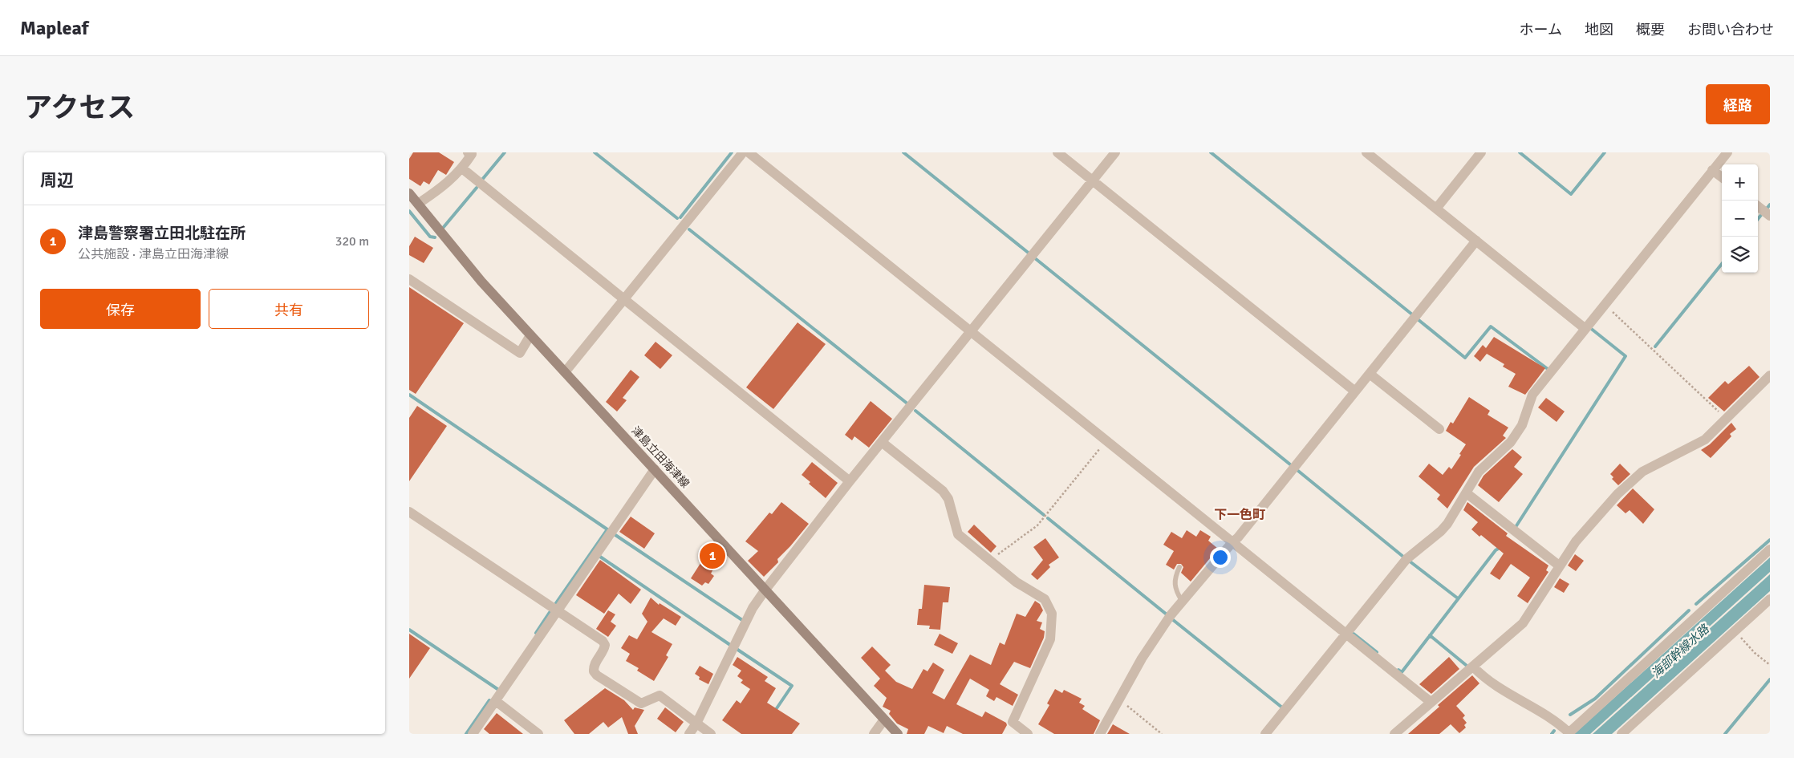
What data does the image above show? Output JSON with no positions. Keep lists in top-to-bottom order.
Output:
{
  "streets": {
    "main road": ["津島立田海津線"]
  },
  "districts": ["下一色町"],
  "water": ["海部幹線水路"],
  "page": {
    "header": "Mapleaf",
    "nav": [
      "ホーム",
      "地図",
      "概要",
      "お問い合わせ"
    ],
    "title": "アクセス",
    "buttons": [
      "経路",
      ["保存", "共有"]
    ],
    "heading": "周辺",
    "map_buttons": ["+", "−"],
    "list": [
      {
        "mark": "1",
        "name": "津島警察署立田北駐在所",
        "note": "公共施設 · 津島立田海津線",
        "value": "320 m"
      }
    ],
    "pins": "1"
  }
}
